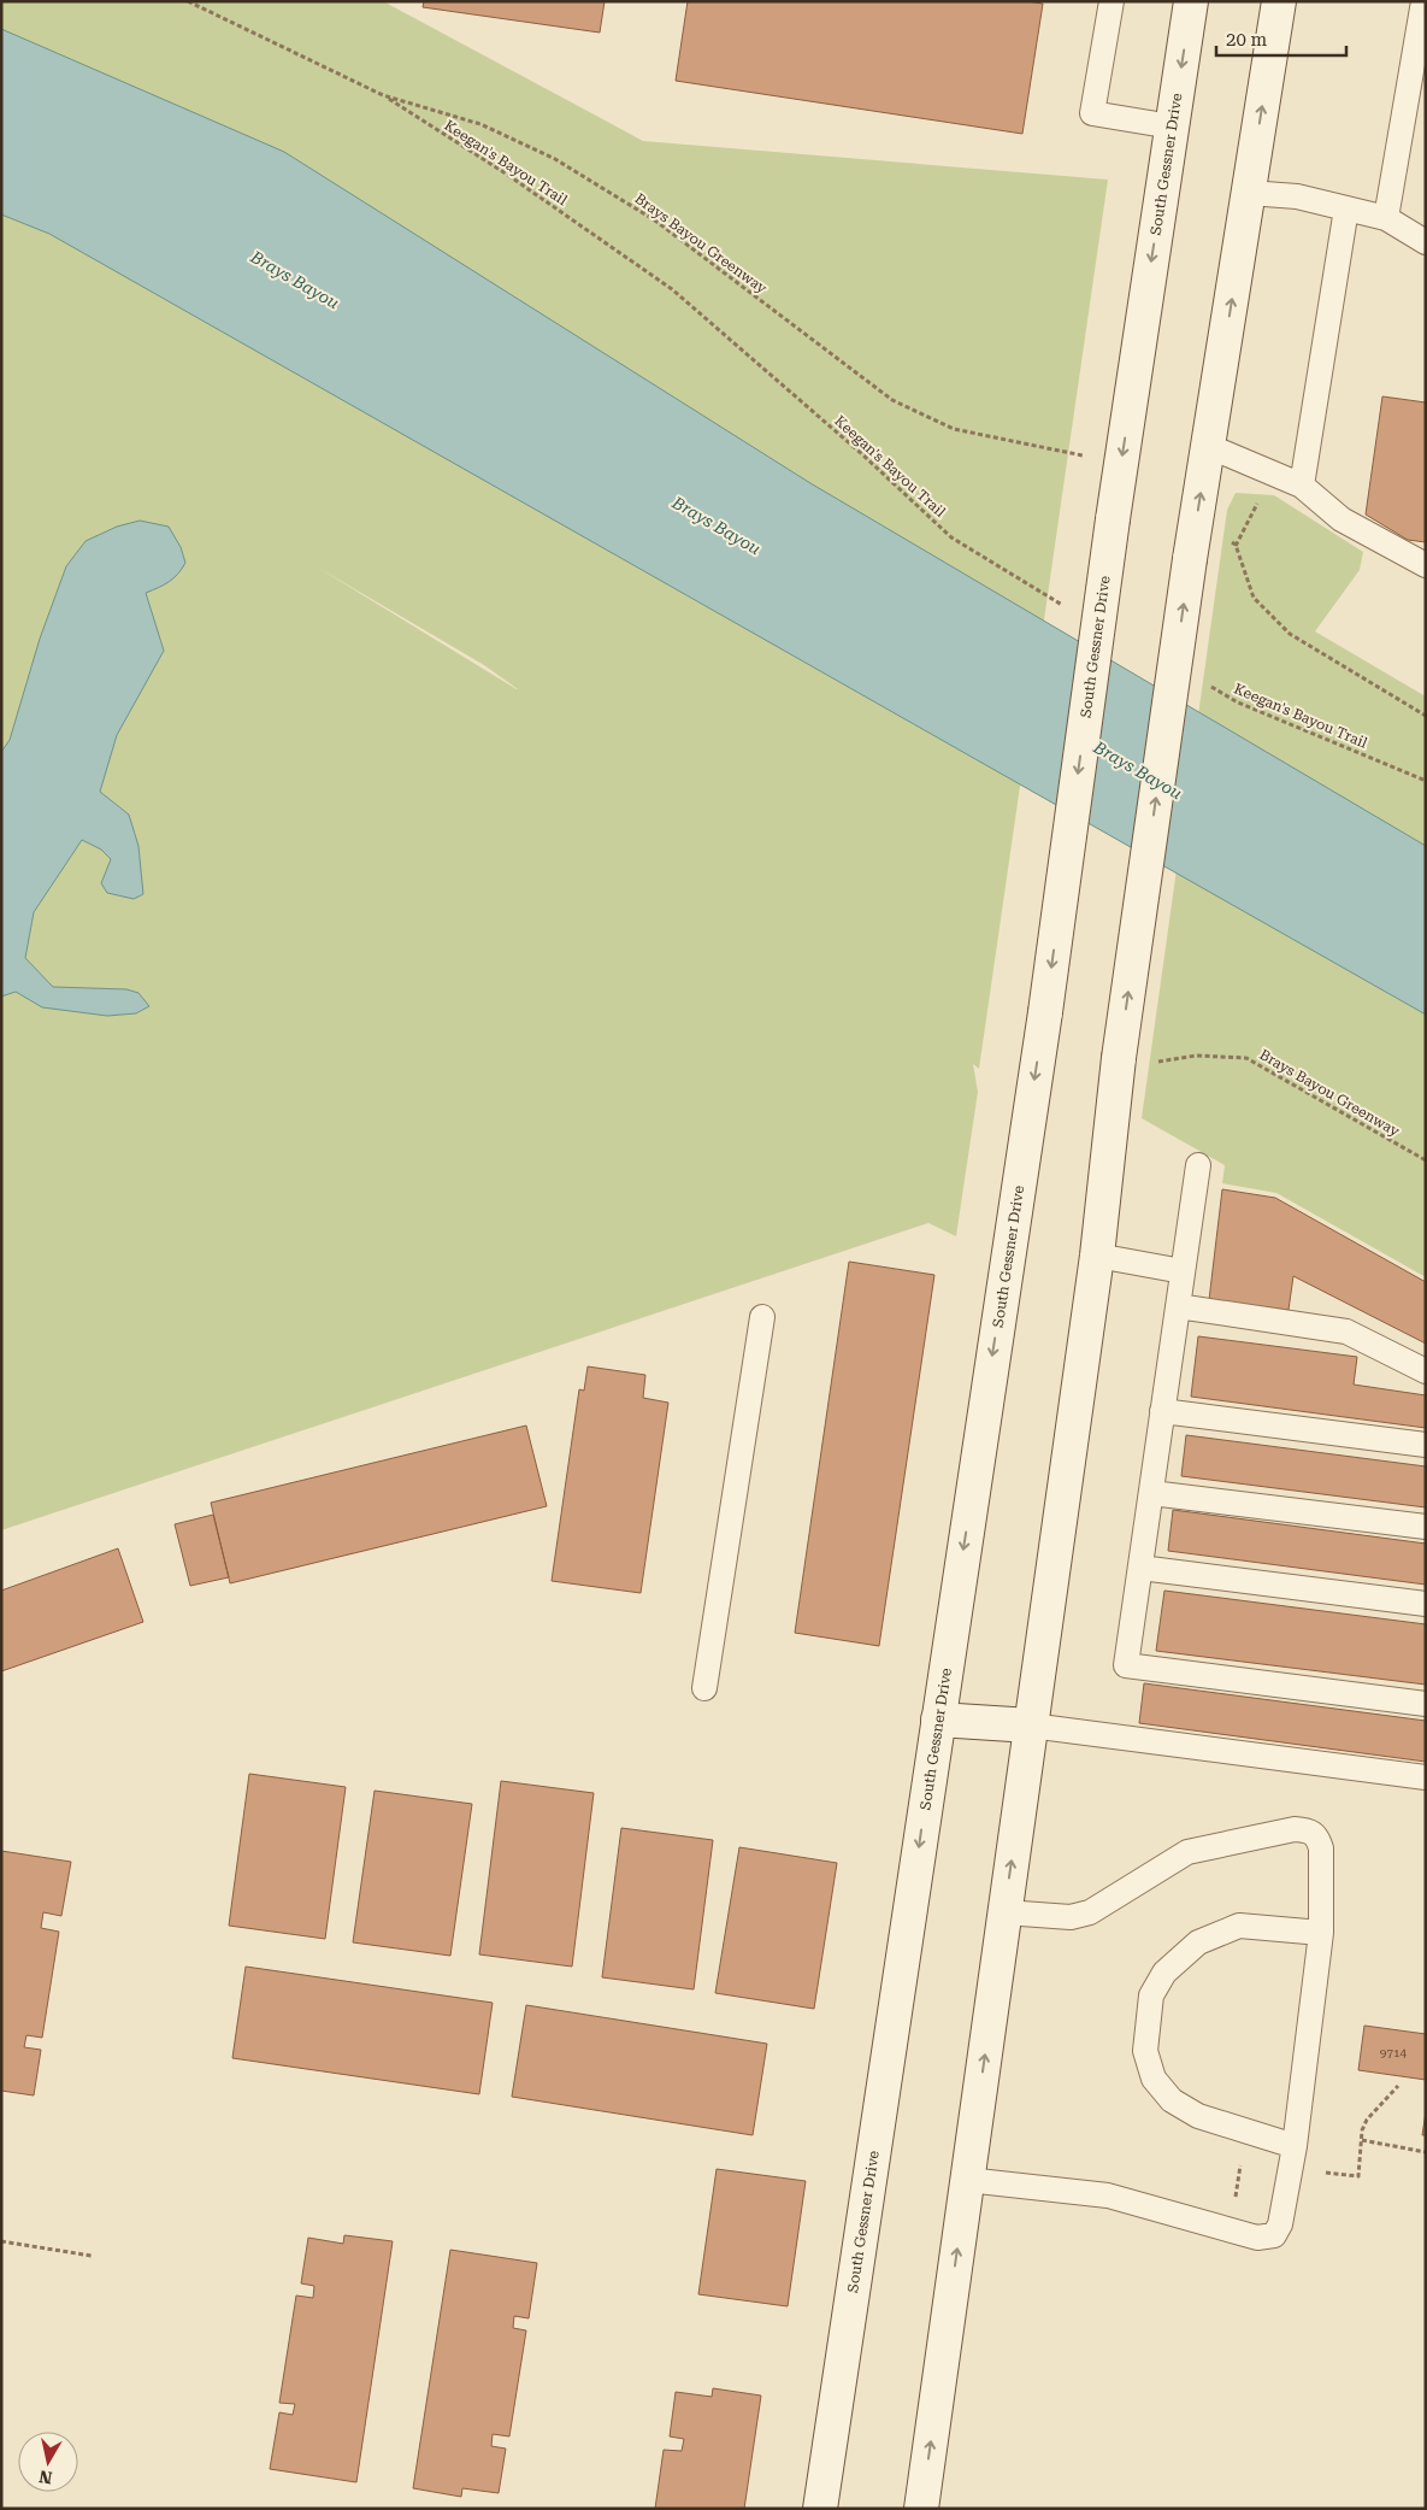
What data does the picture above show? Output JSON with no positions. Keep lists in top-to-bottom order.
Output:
{
  "streets": {
    "main road": ["South Gessner Drive"],
    "path": ["Keegan's Bayou Trail", "Brays Bayou Greenway"]
  },
  "crossings": [
    ["Keegan's Bayou Trail", "Brays Bayou Greenway"]
  ],
  "water": ["Brays Bayou"],
  "house_numbers": ["9714"],
  "scale_bar": "20 m",
  "north": "bottom"
}
